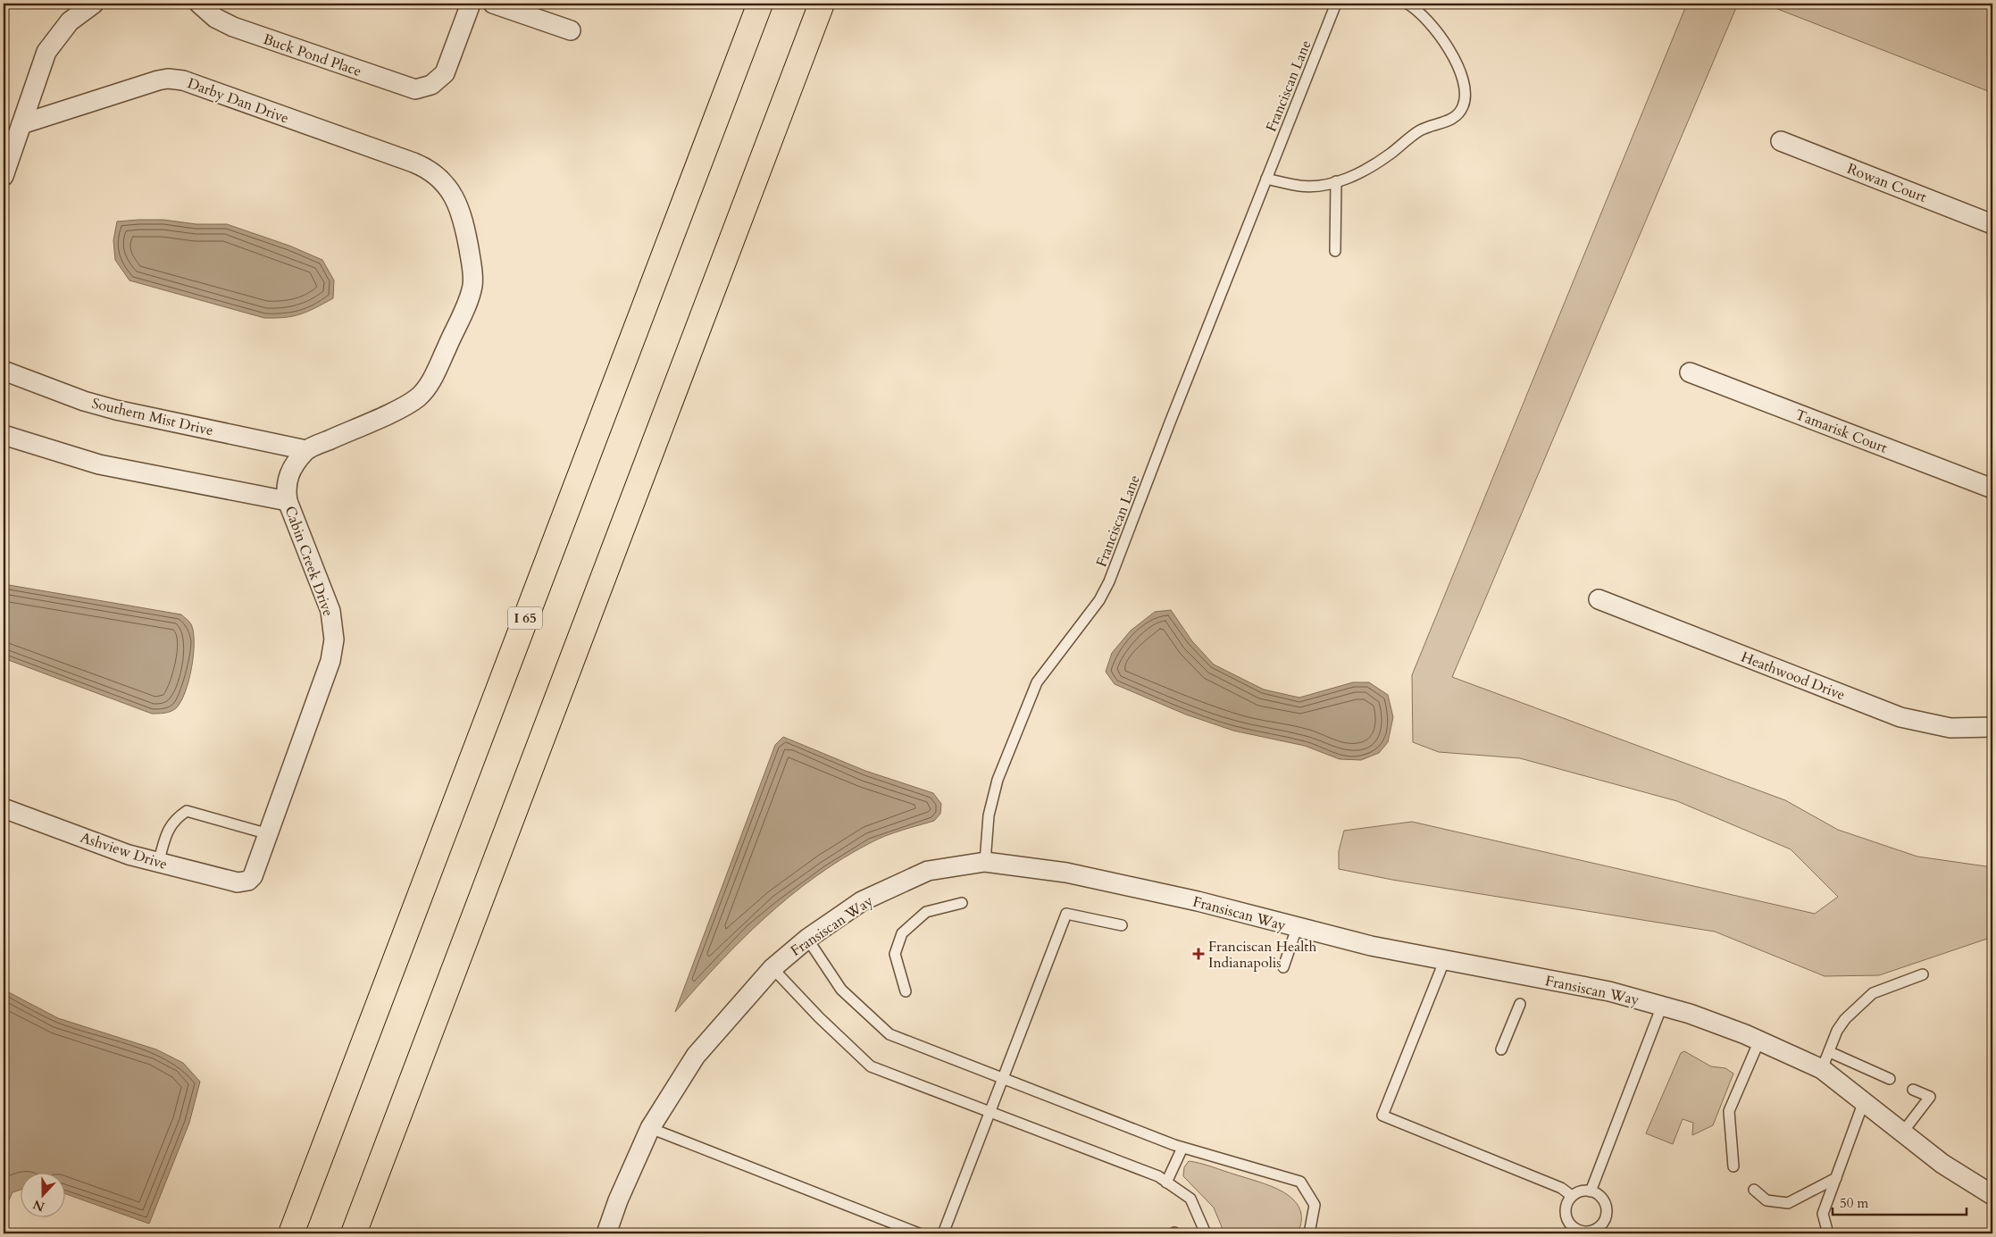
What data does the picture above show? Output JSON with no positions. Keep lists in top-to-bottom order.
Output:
{
  "streets": {
    "highway": ["I 65"],
    "street": [
      "Buck Pond Place",
      "Darby Dan Drive",
      "Rowan Court",
      "Southern Mist Drive",
      "Tamarisk Court",
      "Cabin Creek Drive",
      "Heathwood Drive",
      "Ashview Drive",
      "Fransiscan Way"
    ],
    "lane": ["Franciscan Lane"]
  },
  "crossings": [
    ["Franciscan Lane", "Fransiscan Way"],
    ["Darby Dan Drive", "Cabin Creek Drive"],
    ["Southern Mist Drive", "Cabin Creek Drive"],
    ["Cabin Creek Drive", "Ashview Drive"]
  ],
  "places": {
    "health": ["Franciscan Health Indianapolis"]
  },
  "scale_bar": "50 m",
  "north": "bottom"
}
